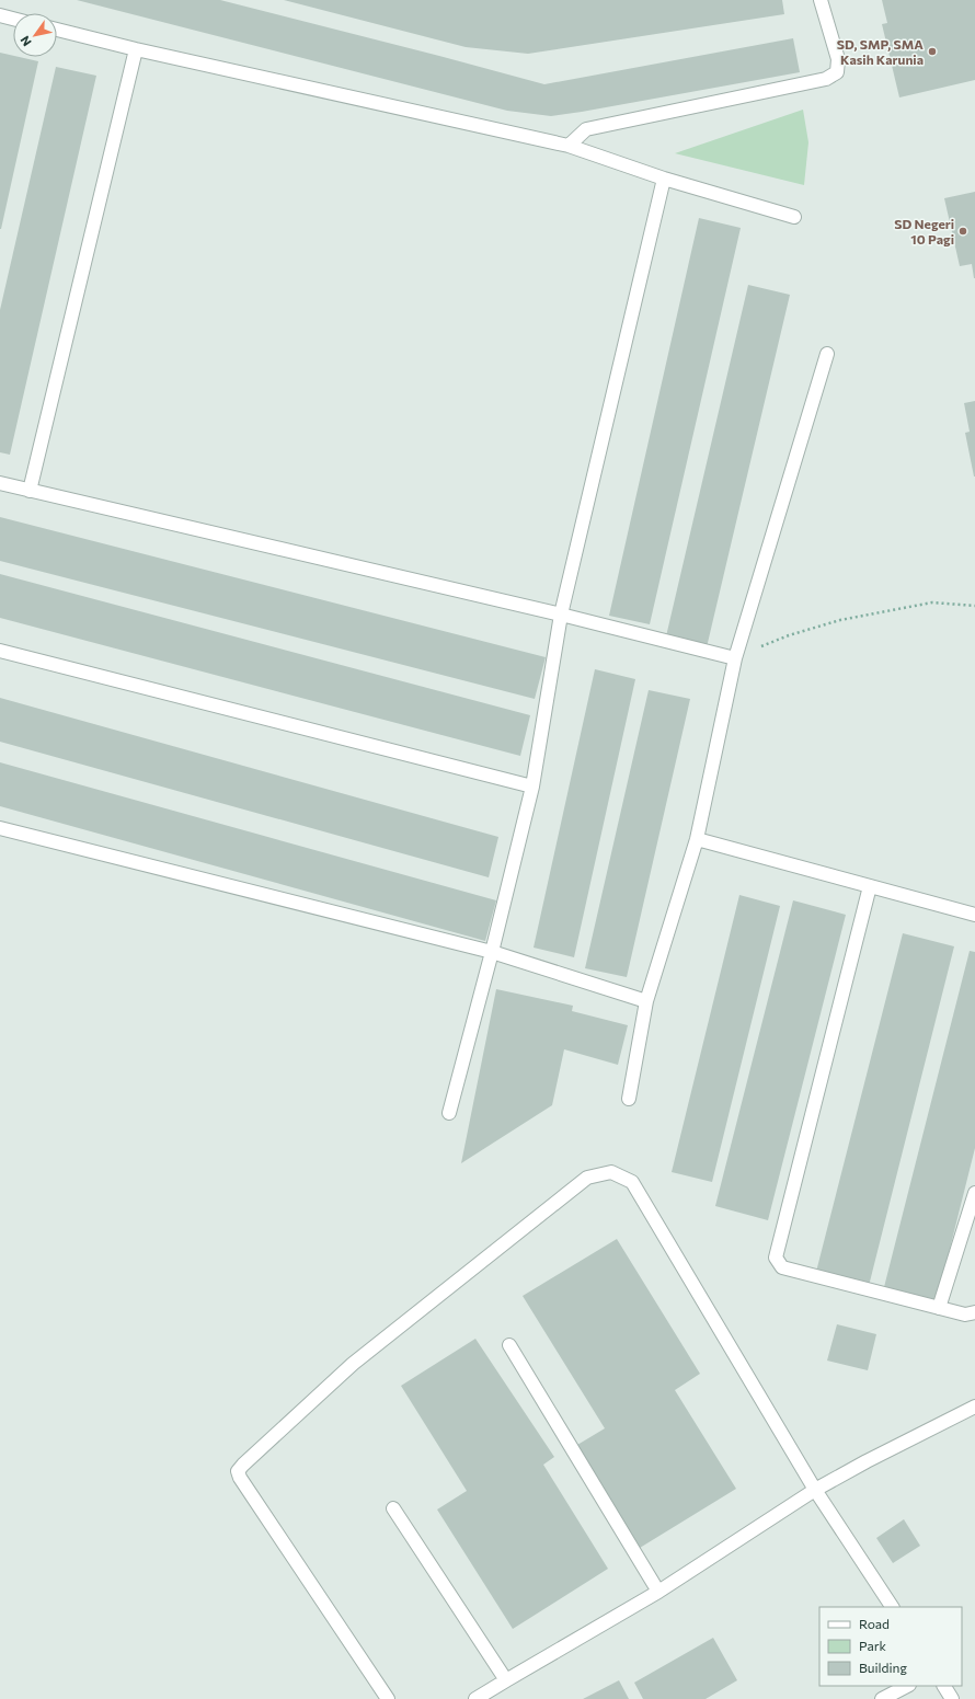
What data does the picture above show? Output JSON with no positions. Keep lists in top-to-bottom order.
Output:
{
  "places": ["SD, SMP, SMA Kasih Karunia", "SD Negeri 10 Pagi"],
  "legend": ["Road", "Park", "Building"],
  "north": "bottom left"
}
